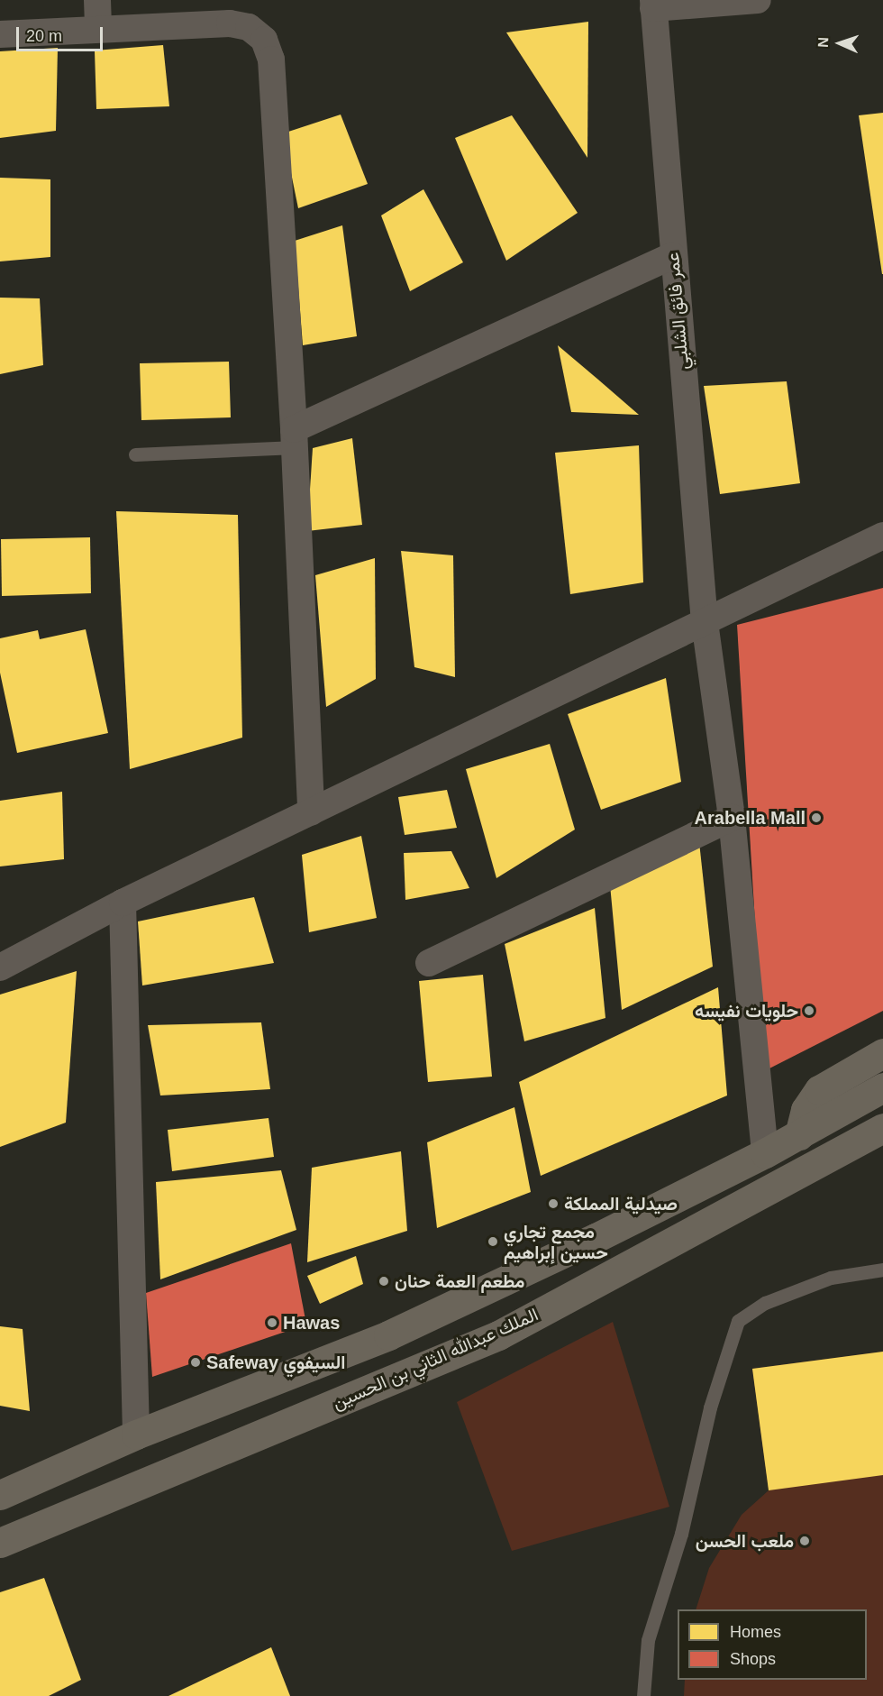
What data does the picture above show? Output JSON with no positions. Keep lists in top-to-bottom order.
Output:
{
  "streets": {
    "main road": ["الملك عبدالله الثاني بن الحسين"],
    "street": ["عمر فائق الشلبي"]
  },
  "places": [
    "Arabella Mall",
    "حلويات نفيسه",
    "صيدلية المملكة",
    "مجمع تجاري حسين إبراهيم",
    "مطعم العمة حنان",
    "Hawas",
    "Safeway السيفوي",
    "ملعب الحسن"
  ],
  "legend": ["Homes", "Shops"],
  "scale_bar": "20 m",
  "north": "left"
}
